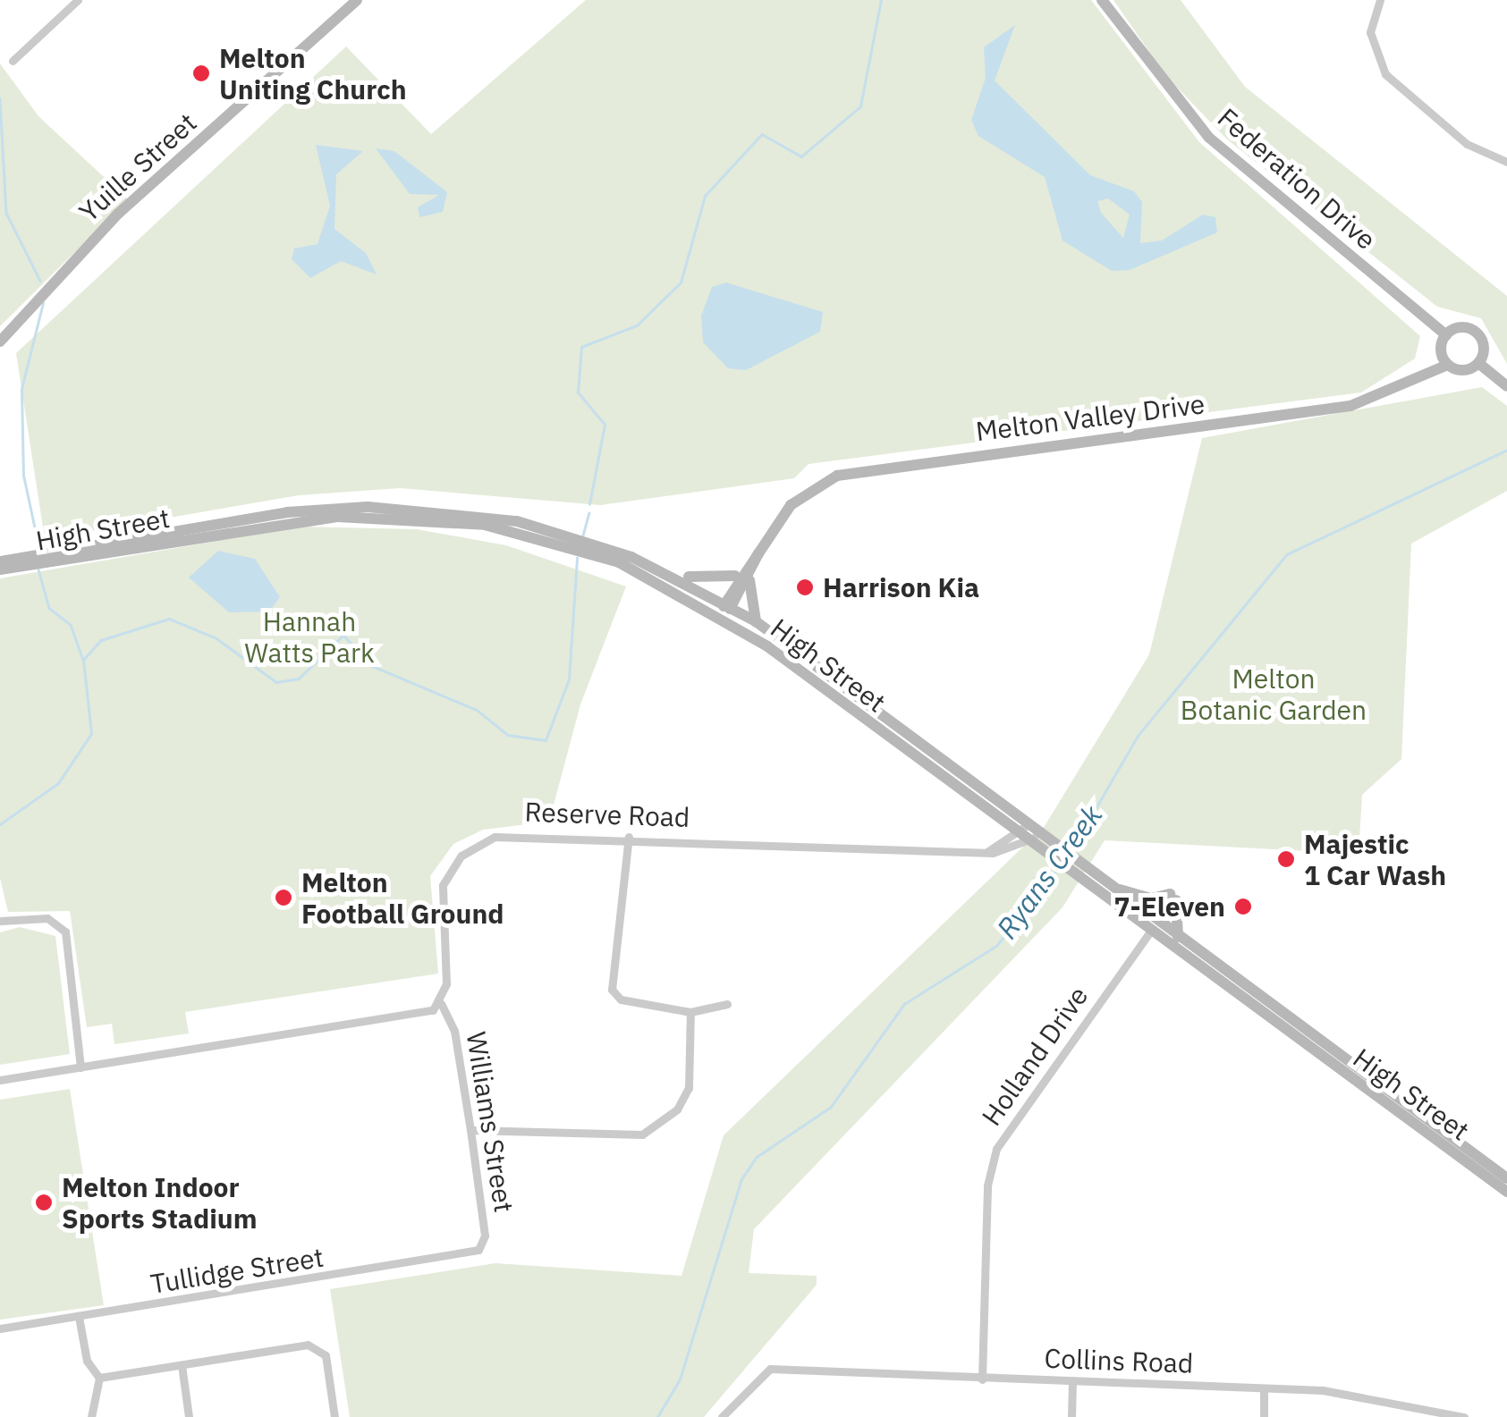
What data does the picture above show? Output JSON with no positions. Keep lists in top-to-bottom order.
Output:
{
  "streets": {
    "main road": [
      "Yuille Street",
      "Federation Drive",
      "Melton Valley Drive",
      "High Street"
    ],
    "street": [
      "Reserve Road",
      "Holland Drive",
      "Williams Street",
      "Tullidge Street",
      "Collins Road"
    ]
  },
  "crossings": [
    ["Federation Drive", "Melton Valley Drive"],
    ["Melton Valley Drive", "High Street"],
    ["High Street", "Reserve Road"],
    ["High Street", "Holland Drive"],
    ["Reserve Road", "Williams Street"],
    ["Holland Drive", "Collins Road"],
    ["Williams Street", "Tullidge Street"]
  ],
  "water": ["Ryans Creek"],
  "parks": ["Hannah Watts Park", "Melton Botanic Garden"],
  "places": [
    "Melton Uniting Church",
    "Harrison Kia",
    "Majestic 1 Car Wash",
    "Melton Football Ground",
    "7-Eleven",
    "Melton Indoor Sports Stadium"
  ]
}
